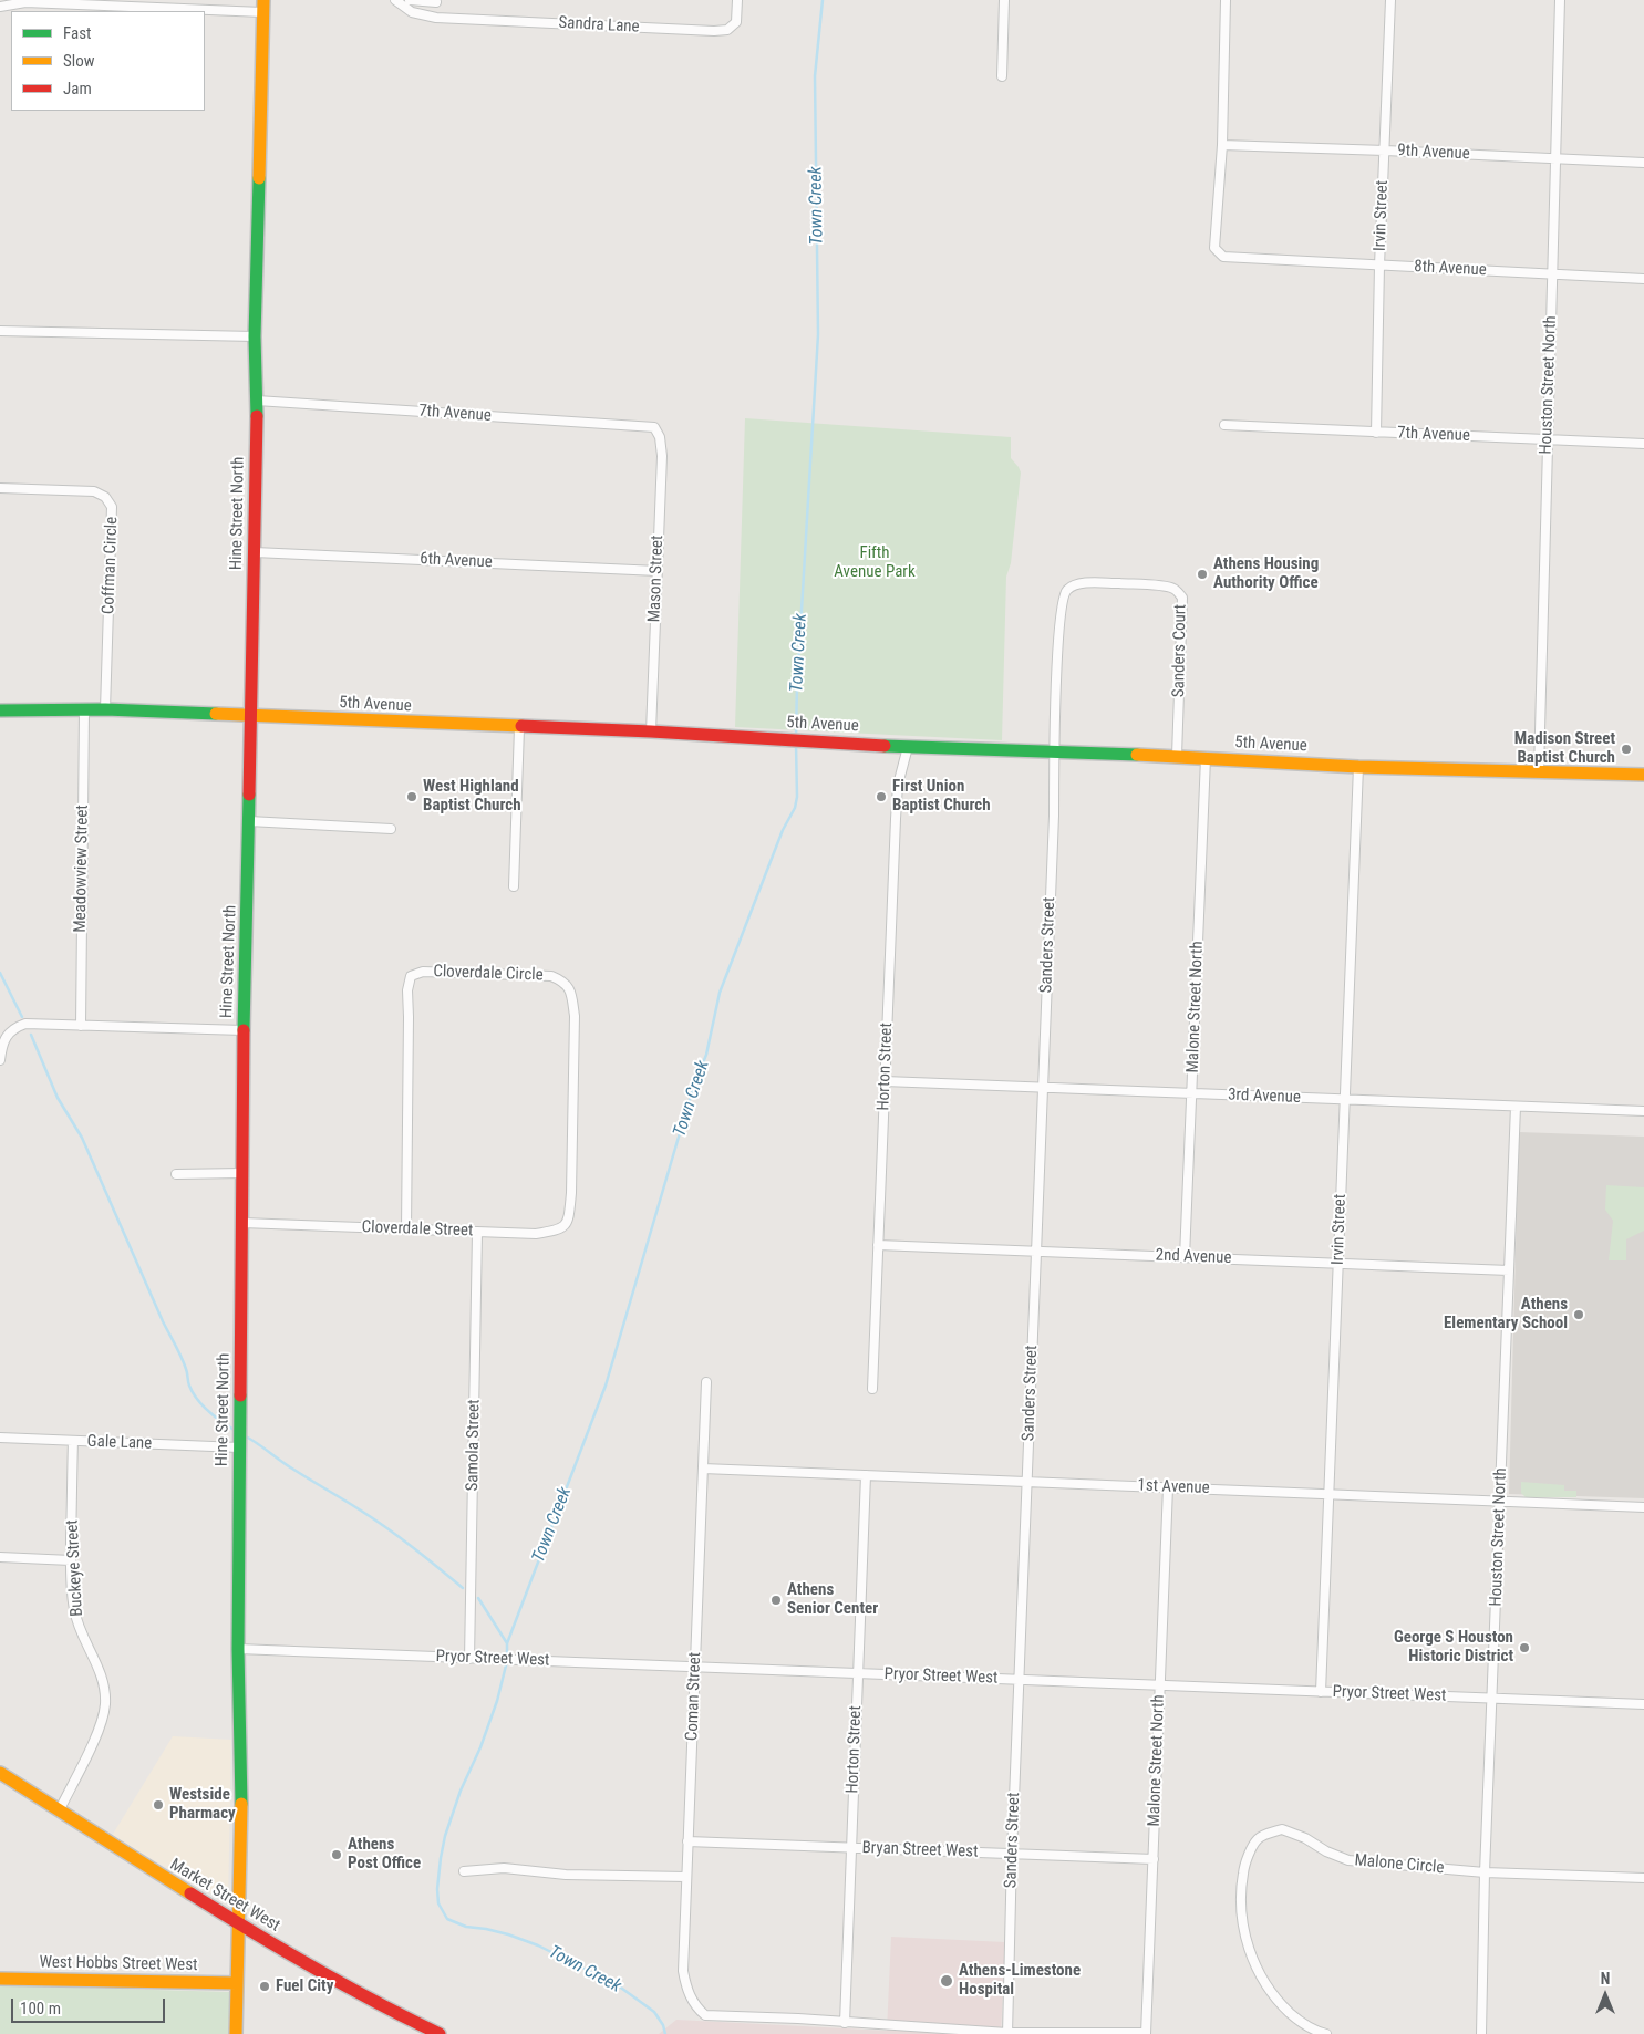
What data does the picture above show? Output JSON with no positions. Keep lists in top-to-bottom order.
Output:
{
  "streets": {
    "street": [
      "Sandra Lane",
      "9th Avenue",
      "Irvin Street",
      "8th Avenue",
      "Houston Street North",
      "7th Avenue",
      "Hine Street North",
      "6th Avenue",
      "Coffman Circle",
      "Mason Street",
      "Sanders Court",
      "5th Avenue",
      "Meadowview Street",
      "Sanders Street",
      "Cloverdale Circle",
      "Malone Street North",
      "Horton Street",
      "3rd Avenue",
      "Cloverdale Street",
      "2nd Avenue",
      "Gale Lane",
      "Samola Street",
      "1st Avenue",
      "Buckeye Street",
      "Pryor Street West",
      "Coman Street",
      "Bryan Street West",
      "Malone Circle",
      "Market Street West",
      "West Hobbs Street West"
    ]
  },
  "crossings": [
    ["9th Avenue", "Irvin Street"],
    ["9th Avenue", "8th Avenue"],
    ["9th Avenue", "Houston Street North"],
    ["Irvin Street", "8th Avenue"],
    ["Irvin Street", "7th Avenue"],
    ["Irvin Street", "5th Avenue"],
    ["Irvin Street", "3rd Avenue"],
    ["Irvin Street", "2nd Avenue"],
    ["Irvin Street", "1st Avenue"],
    ["Irvin Street", "Pryor Street West"],
    ["8th Avenue", "Houston Street North"],
    ["Houston Street North", "7th Avenue"],
    ["Houston Street North", "5th Avenue"],
    ["Houston Street North", "3rd Avenue"],
    ["Houston Street North", "2nd Avenue"],
    ["Houston Street North", "1st Avenue"],
    ["Houston Street North", "Pryor Street West"],
    ["Houston Street North", "Malone Circle"],
    ["7th Avenue", "Hine Street North"],
    ["7th Avenue", "Mason Street"],
    ["Hine Street North", "6th Avenue"],
    ["Hine Street North", "5th Avenue"],
    ["Hine Street North", "Cloverdale Street"],
    ["Hine Street North", "Gale Lane"],
    ["Hine Street North", "Pryor Street West"],
    ["Hine Street North", "Market Street West"],
    ["Hine Street North", "West Hobbs Street West"],
    ["6th Avenue", "Mason Street"],
    ["Coffman Circle", "5th Avenue"],
    ["Mason Street", "5th Avenue"],
    ["Sanders Court", "5th Avenue"],
    ["Sanders Court", "Sanders Street"],
    ["5th Avenue", "Meadowview Street"],
    ["5th Avenue", "Sanders Street"],
    ["5th Avenue", "Malone Street North"],
    ["5th Avenue", "Horton Street"],
    ["Sanders Street", "3rd Avenue"],
    ["Sanders Street", "2nd Avenue"],
    ["Sanders Street", "1st Avenue"],
    ["Sanders Street", "Pryor Street West"],
    ["Sanders Street", "Bryan Street West"],
    ["Cloverdale Circle", "Cloverdale Street"],
    ["Malone Street North", "3rd Avenue"],
    ["Malone Street North", "2nd Avenue"],
    ["Malone Street North", "1st Avenue"],
    ["Malone Street North", "Pryor Street West"],
    ["Malone Street North", "Bryan Street West"],
    ["Horton Street", "3rd Avenue"],
    ["Horton Street", "2nd Avenue"],
    ["Horton Street", "1st Avenue"],
    ["Horton Street", "Pryor Street West"],
    ["Horton Street", "Coman Street"],
    ["Horton Street", "Bryan Street West"],
    ["Cloverdale Street", "Samola Street"],
    ["Gale Lane", "Buckeye Street"],
    ["Samola Street", "Pryor Street West"],
    ["1st Avenue", "Coman Street"],
    ["Buckeye Street", "Market Street West"],
    ["Pryor Street West", "Coman Street"],
    ["Coman Street", "Bryan Street West"]
  ],
  "water": ["Town Creek"],
  "parks": ["Fifth Avenue Park"],
  "places": [
    "Athens Housing Authority Office",
    "Madison Street Baptist Church",
    "West Highland Baptist Church",
    "First Union Baptist Church",
    "Athens Elementary School",
    "Athens Senior Center",
    "George S Houston Historic District",
    "Westside Pharmacy",
    "Athens Post Office",
    "Athens-Limestone Hospital",
    "Fuel City"
  ],
  "legend": ["Fast", "Slow", "Jam"],
  "scale_bar": "100 m",
  "north": "top"
}
